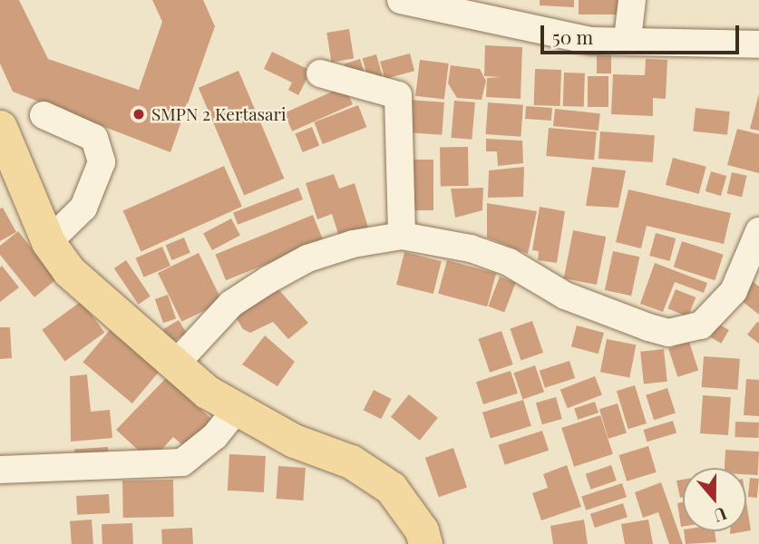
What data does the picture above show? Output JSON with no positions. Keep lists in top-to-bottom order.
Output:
{
  "places": ["SMPN 2 Kertasari"],
  "scale_bar": "50 m",
  "north": "bottom"
}
